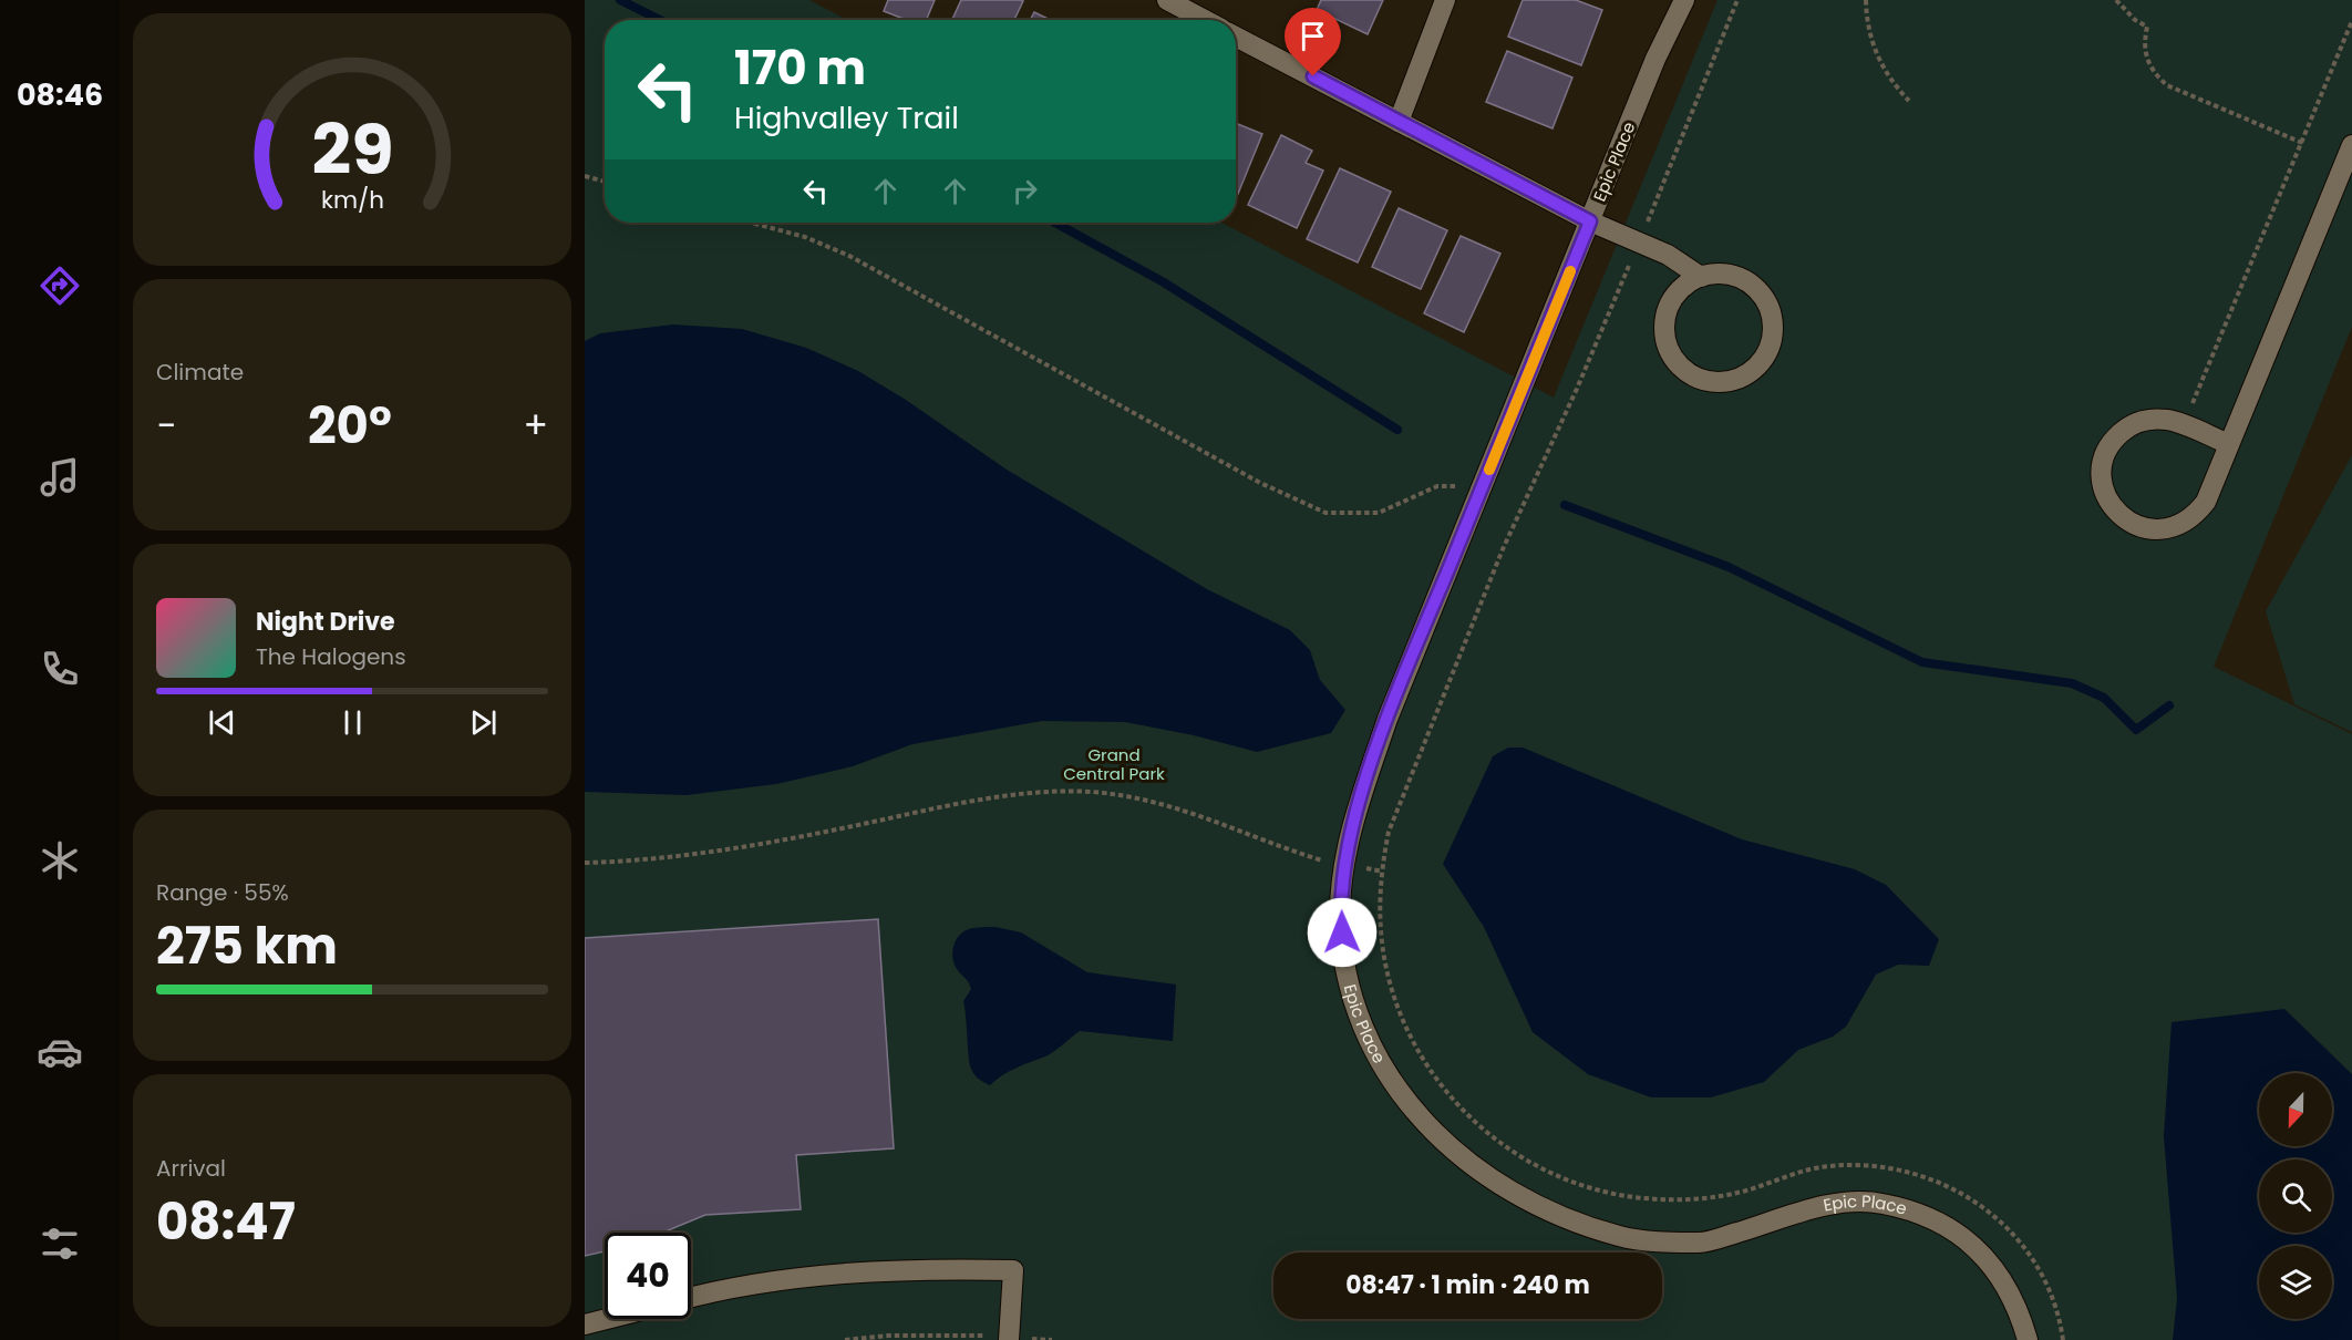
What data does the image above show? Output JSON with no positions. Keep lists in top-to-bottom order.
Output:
{
  "streets": {
    "street": ["Epic Place"]
  },
  "parks": ["Grand Central Park"],
  "north": "bottom",
  "page": {
    "tabs": "08:46",
    "turn": ["170 m", "Highvalley Trail"],
    "tile": [
      "Climate",
      ["Range · 55%", "275 km"],
      ["Arrival", "08:47"]
    ],
    "heat": ["−", "20°", "+"],
    "song": ["Night Drive", "The Halogens"],
    "limit": "40",
    "trip": "08:47 · 1 min · 240 m",
    "gauge": ["29", "km/h"]
  }
}
